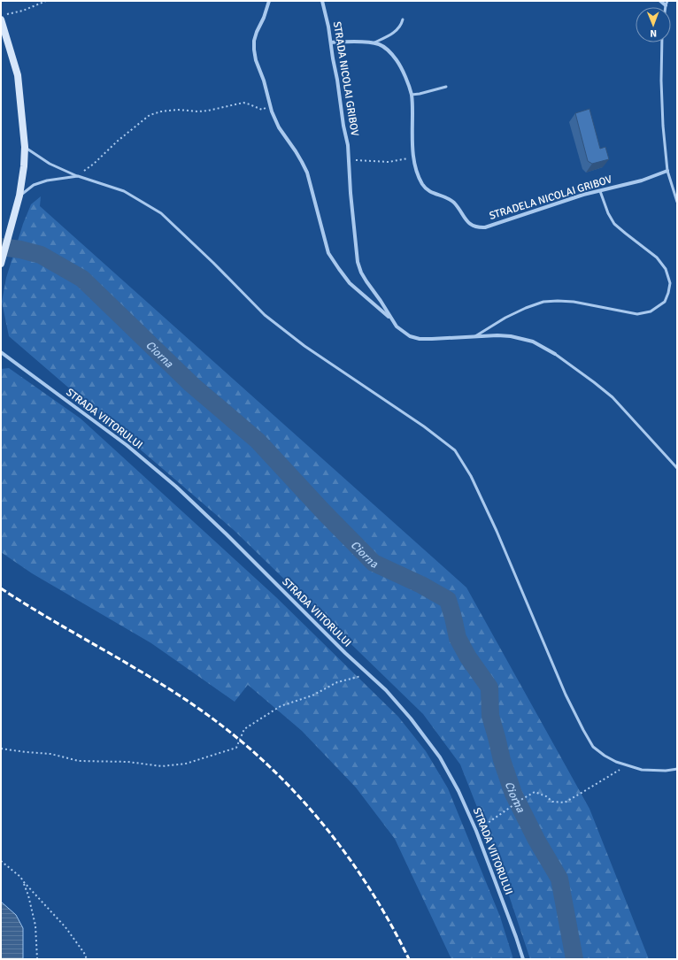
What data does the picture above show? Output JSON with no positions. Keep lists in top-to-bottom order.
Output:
{
  "streets": {
    "street": ["STRADA NICOLAI GRIBOV", "STRADELA NICOLAI GRIBOV", "STRADA VIITORULUI"]
  },
  "crossings": [
    ["STRADA NICOLAI GRIBOV", "STRADELA NICOLAI GRIBOV"]
  ],
  "water": ["Ciorna"],
  "north": "bottom"
}
